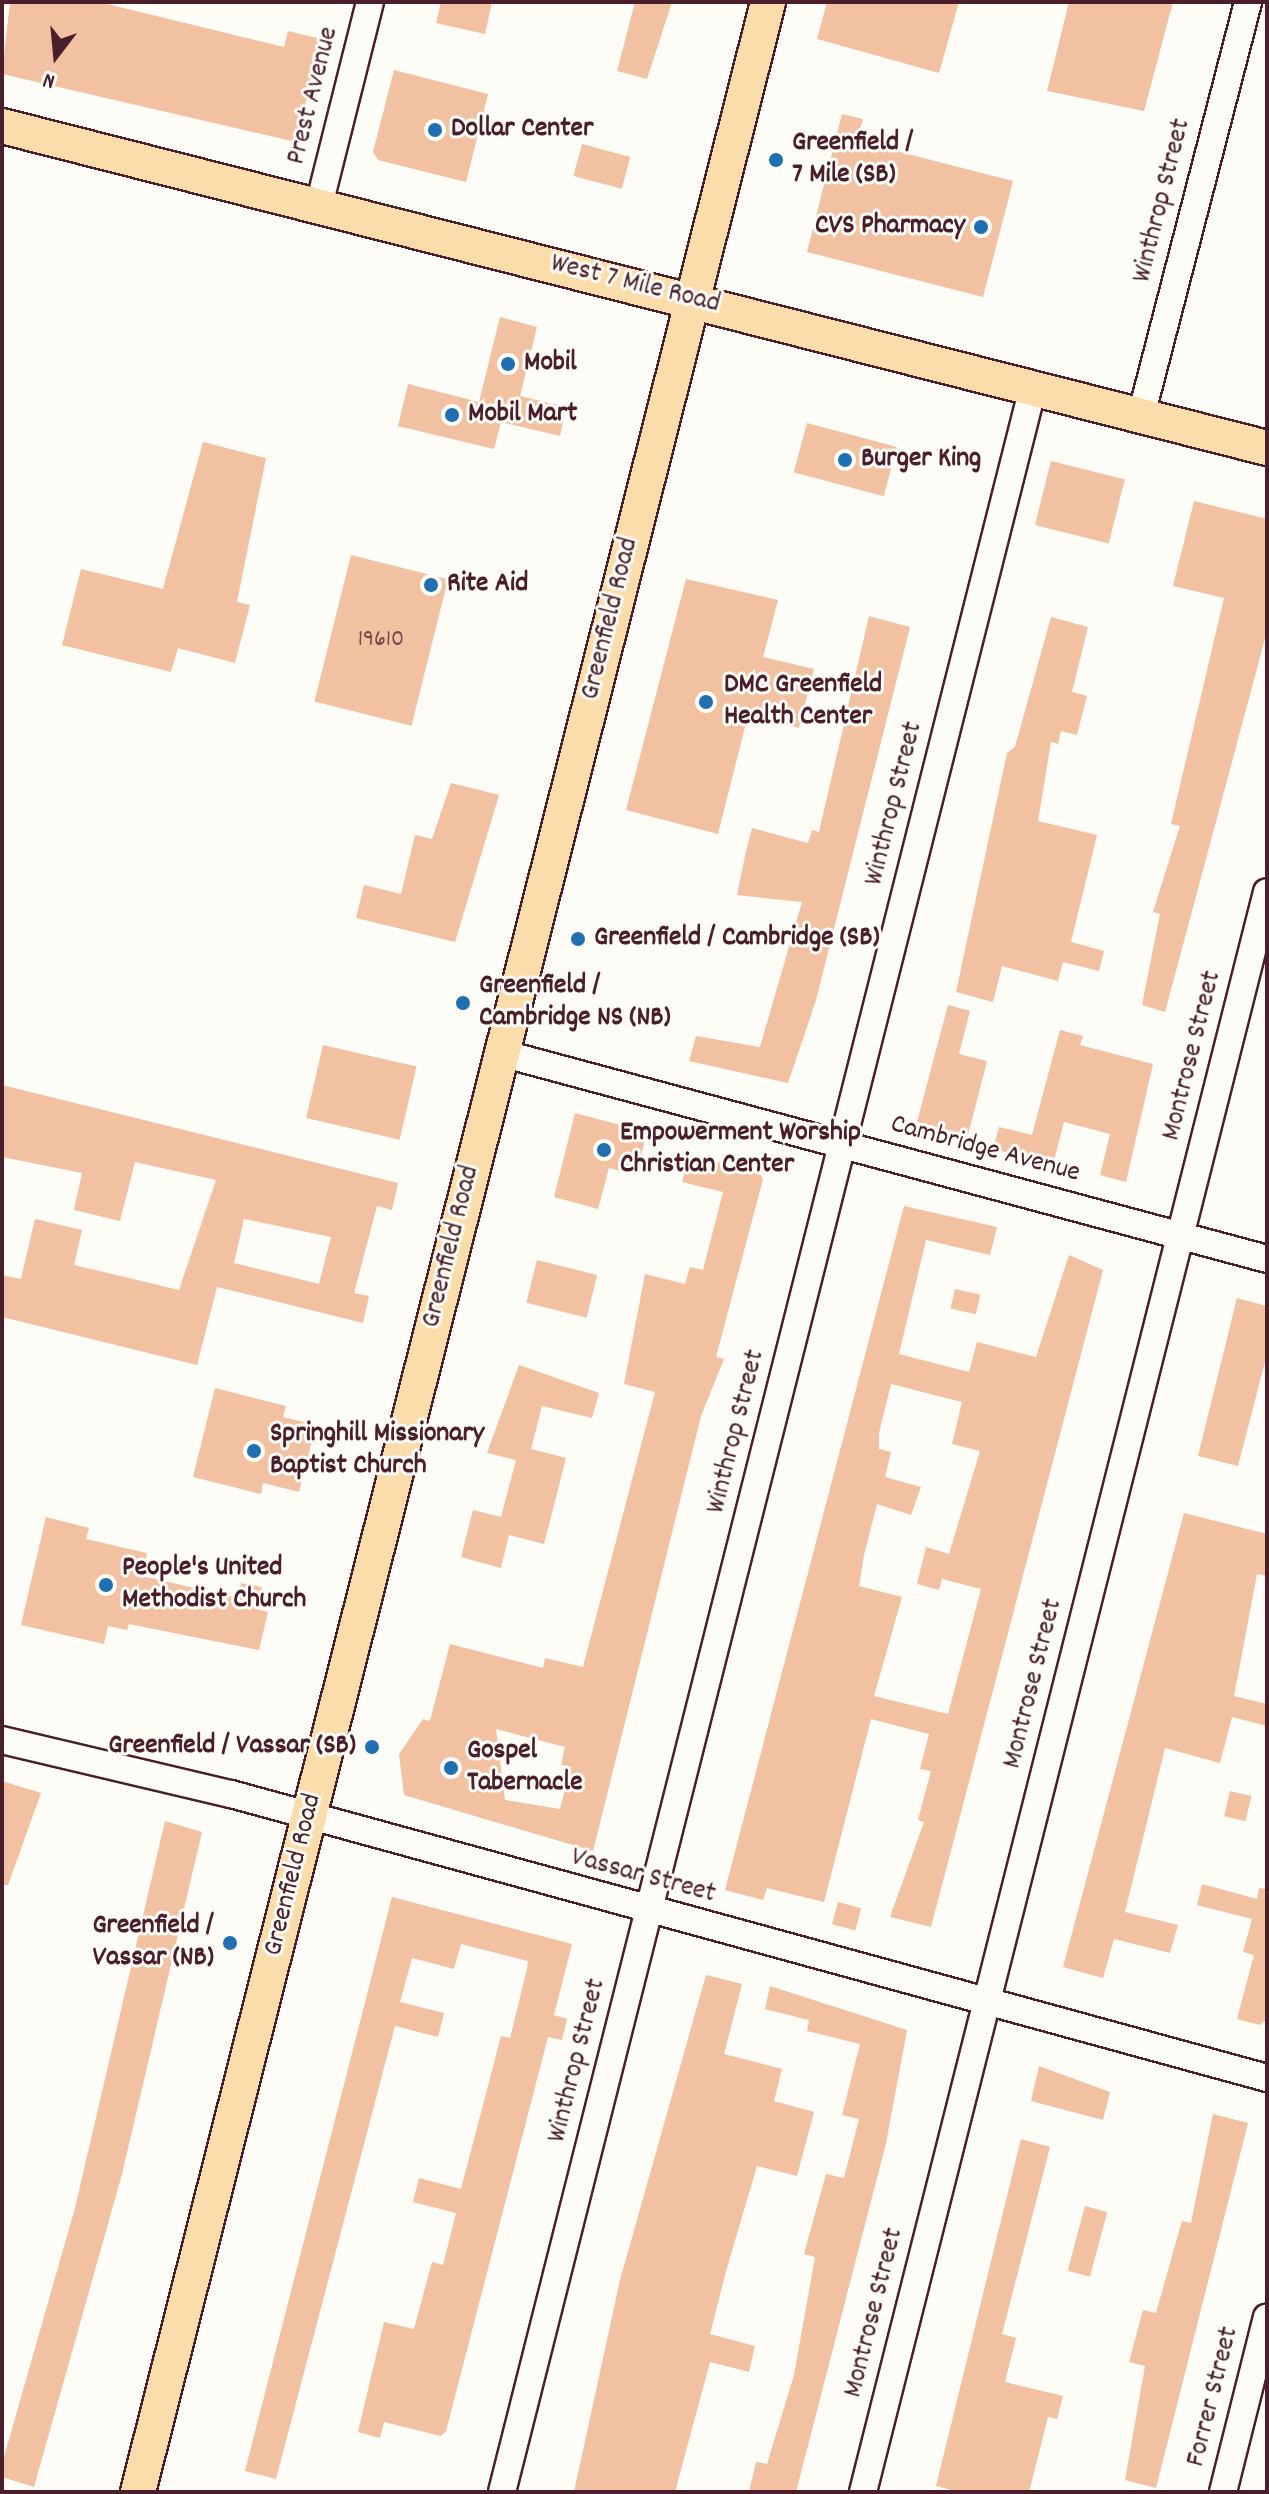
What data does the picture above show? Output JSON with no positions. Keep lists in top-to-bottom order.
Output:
{
  "streets": {
    "main road": ["West 7 Mile Road", "Greenfield Road"],
    "street": [
      "Prest Avenue",
      "Winthrop Street",
      "Montrose Street",
      "Cambridge Avenue",
      "Vassar Street",
      "Forrer Street"
    ]
  },
  "crossings": [
    ["Prest Avenue", "West 7 Mile Road"],
    ["Winthrop Street", "West 7 Mile Road"],
    ["Winthrop Street", "Cambridge Avenue"],
    ["Winthrop Street", "Vassar Street"],
    ["West 7 Mile Road", "Greenfield Road"],
    ["Greenfield Road", "Cambridge Avenue"],
    ["Greenfield Road", "Vassar Street"],
    ["Montrose Street", "Cambridge Avenue"],
    ["Montrose Street", "Vassar Street"]
  ],
  "places": [
    "Dollar Center",
    "Greenfield / 7 Mile (SB)",
    "CVS Pharmacy",
    "Mobil",
    "Mobil Mart",
    "Burger King",
    "Rite Aid",
    "DMC Greenfield Health Center",
    "Greenfield / Cambridge (SB)",
    "Greenfield / Cambridge NS (NB)",
    "Empowerment Worship Christian Center",
    "Springhill Missionary Baptist Church",
    "People's United Methodist Church",
    "Greenfield / Vassar (SB)",
    "Gospel Tabernacle",
    "Greenfield / Vassar (NB)"
  ],
  "house_numbers": ["19610"],
  "north": "bottom"
}
